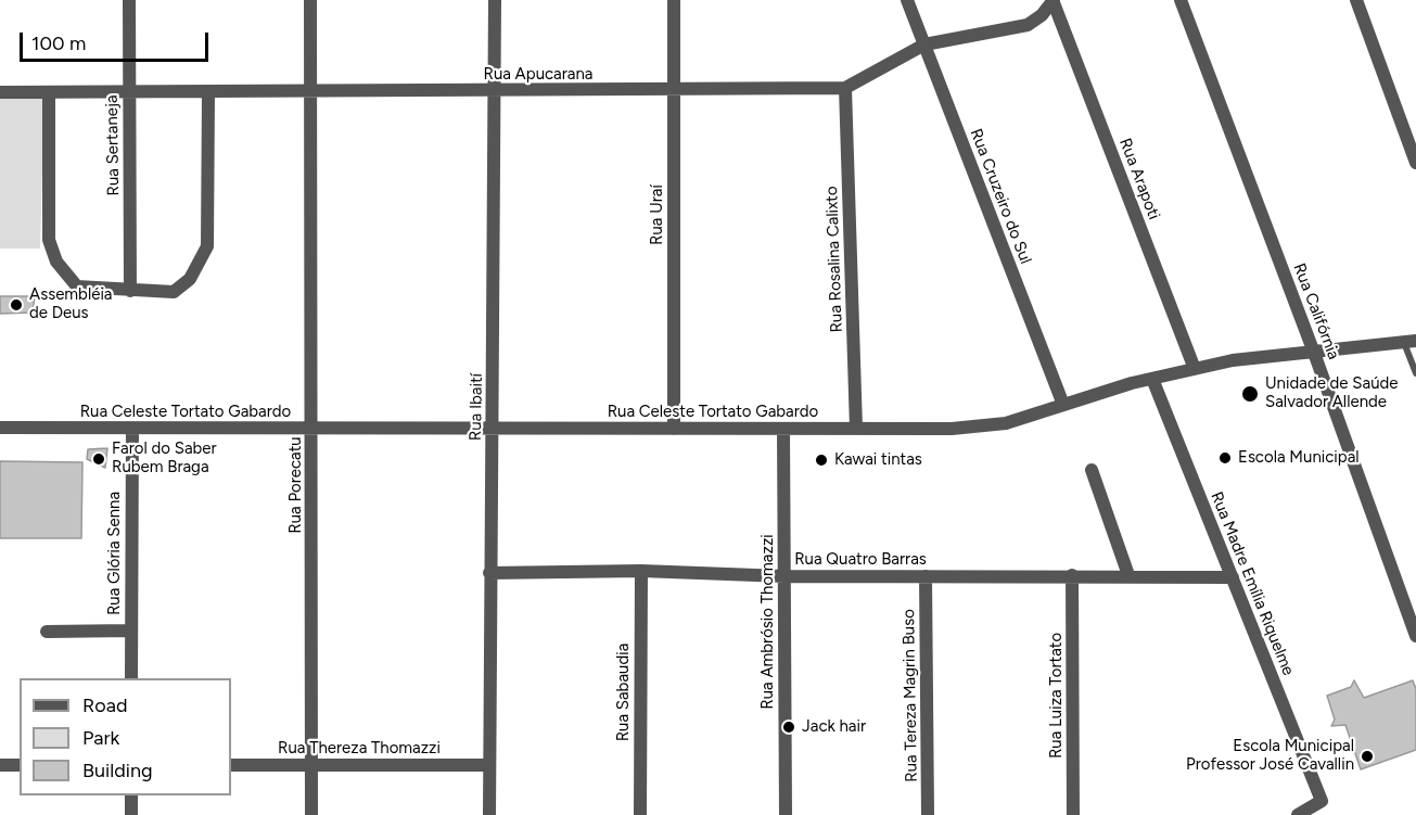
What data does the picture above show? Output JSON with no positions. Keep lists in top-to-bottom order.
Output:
{
  "streets": {
    "street": [
      "Rua Apucarana",
      "Rua Sertaneja",
      "Rua Arapoti",
      "Rua Cruzeiro do Sul",
      "Rua Uraí",
      "Rua Rosalina Calixto",
      "Rua Califórnia",
      "Rua Ibaití",
      "Rua Celeste Tortato Gabardo",
      "Rua Porecatu",
      "Rua Glória Senna",
      "Rua Quatro Barras",
      "Rua Madre Emília Riquelme",
      "Rua Ambrósio Thomazzi",
      "Rua Sabaudia",
      "Rua Tereza Magrin Buso",
      "Rua Luiza Tortato",
      "Rua Thereza Thomazzi"
    ]
  },
  "crossings": [
    ["Rua Apucarana", "Rua Sertaneja"],
    ["Rua Apucarana", "Rua Arapoti"],
    ["Rua Apucarana", "Rua Cruzeiro do Sul"],
    ["Rua Apucarana", "Rua Uraí"],
    ["Rua Apucarana", "Rua Rosalina Calixto"],
    ["Rua Apucarana", "Rua Ibaití"],
    ["Rua Apucarana", "Rua Porecatu"],
    ["Rua Arapoti", "Rua Celeste Tortato Gabardo"],
    ["Rua Cruzeiro do Sul", "Rua Celeste Tortato Gabardo"],
    ["Rua Uraí", "Rua Celeste Tortato Gabardo"],
    ["Rua Rosalina Calixto", "Rua Celeste Tortato Gabardo"],
    ["Rua Califórnia", "Rua Celeste Tortato Gabardo"],
    ["Rua Ibaití", "Rua Celeste Tortato Gabardo"],
    ["Rua Ibaití", "Rua Quatro Barras"],
    ["Rua Ibaití", "Rua Thereza Thomazzi"],
    ["Rua Celeste Tortato Gabardo", "Rua Porecatu"],
    ["Rua Celeste Tortato Gabardo", "Rua Glória Senna"],
    ["Rua Celeste Tortato Gabardo", "Rua Madre Emília Riquelme"],
    ["Rua Celeste Tortato Gabardo", "Rua Ambrósio Thomazzi"],
    ["Rua Porecatu", "Rua Thereza Thomazzi"],
    ["Rua Quatro Barras", "Rua Madre Emília Riquelme"],
    ["Rua Quatro Barras", "Rua Ambrósio Thomazzi"],
    ["Rua Quatro Barras", "Rua Sabaudia"],
    ["Rua Quatro Barras", "Rua Tereza Magrin Buso"],
    ["Rua Quatro Barras", "Rua Luiza Tortato"]
  ],
  "places": [
    "Assembléia de Deus",
    "Unidade de Saúde Salvador Allende",
    "Escola Municipal",
    "Farol do Saber Rubem Braga",
    "Kawai tintas",
    "Jack hair",
    "Escola Municipal Professor José Cavallin"
  ],
  "legend": ["Road", "Park", "Building"],
  "scale_bar": "100 m"
}
